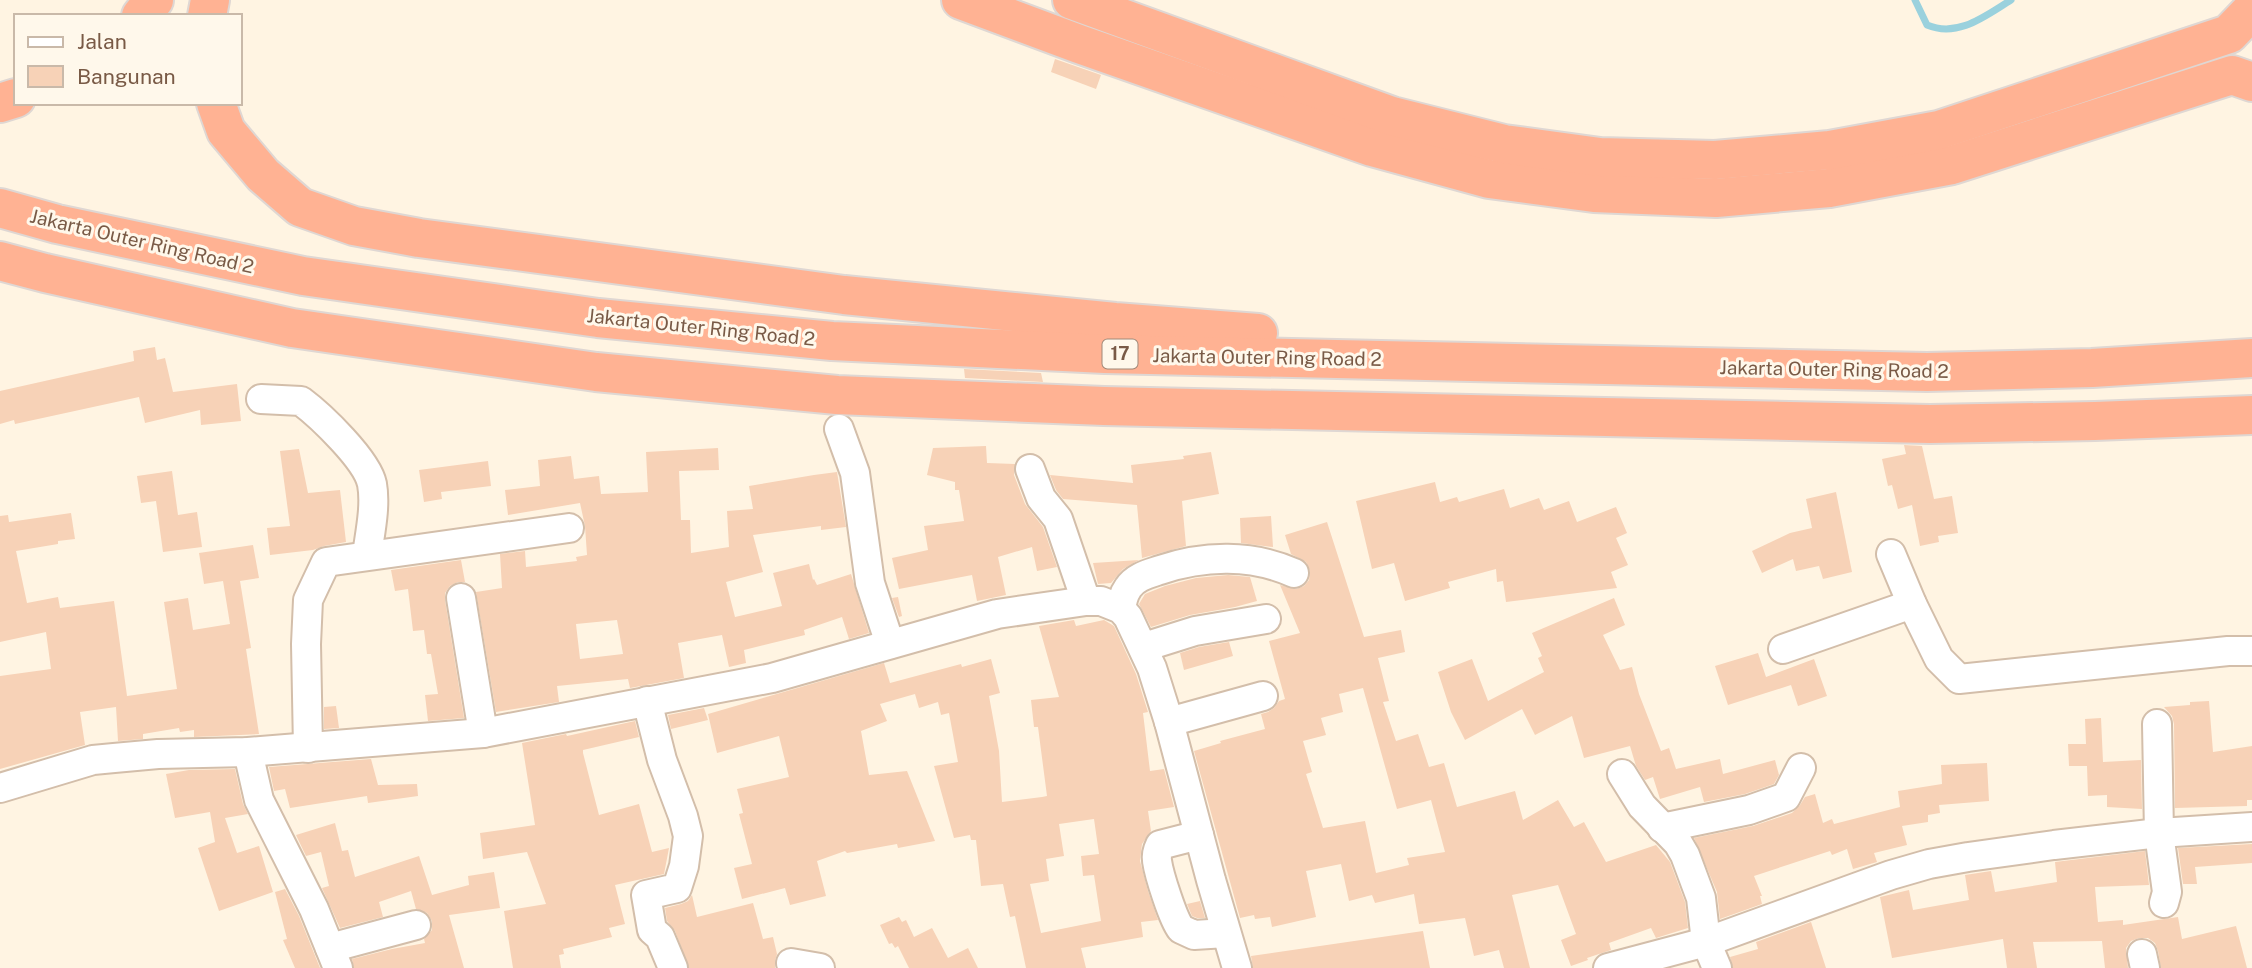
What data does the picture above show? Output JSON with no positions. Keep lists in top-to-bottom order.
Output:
{
  "streets": {
    "highway": ["Jakarta Outer Ring Road 2", "17"]
  },
  "legend": ["Jalan", "Bangunan"]
}
